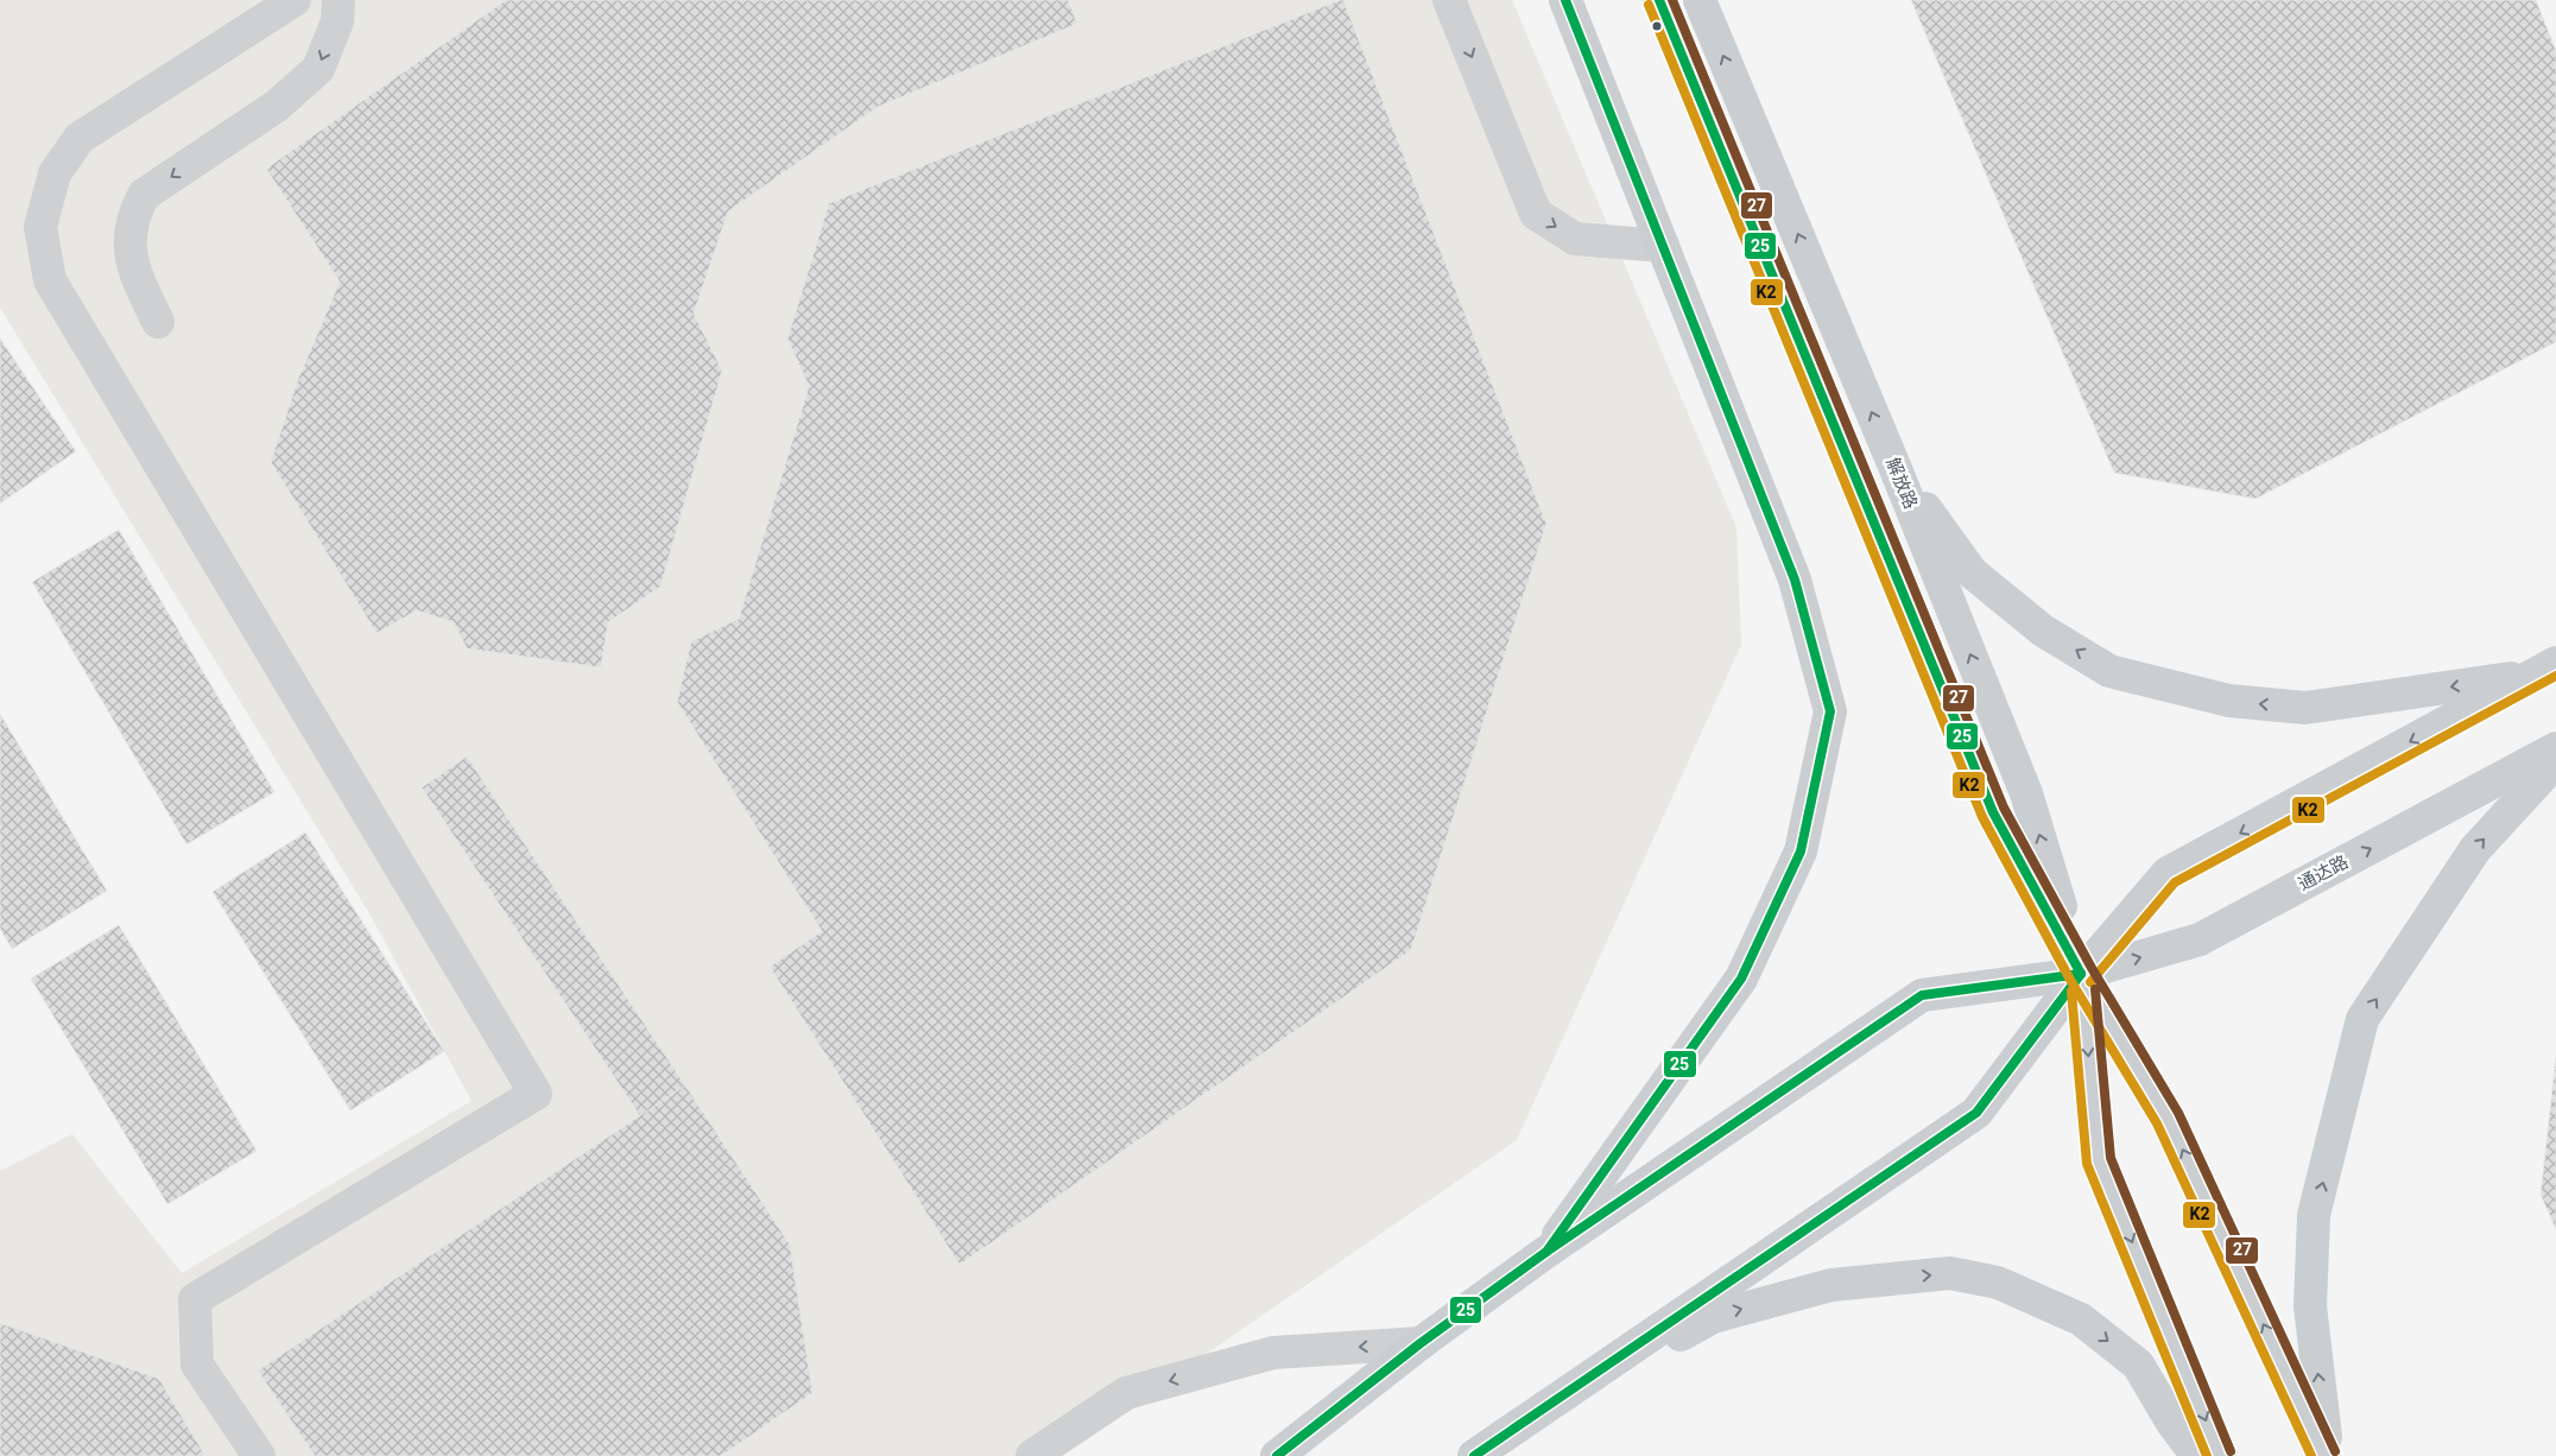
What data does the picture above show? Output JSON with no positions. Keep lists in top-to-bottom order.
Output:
{
  "streets": {
    "main road": ["解放路", "通达路"]
  },
  "crossings": [
    ["解放路", "通达路"]
  ],
  "lines": ["transit line 25", "transit line 27", "transit line K2"]
}
